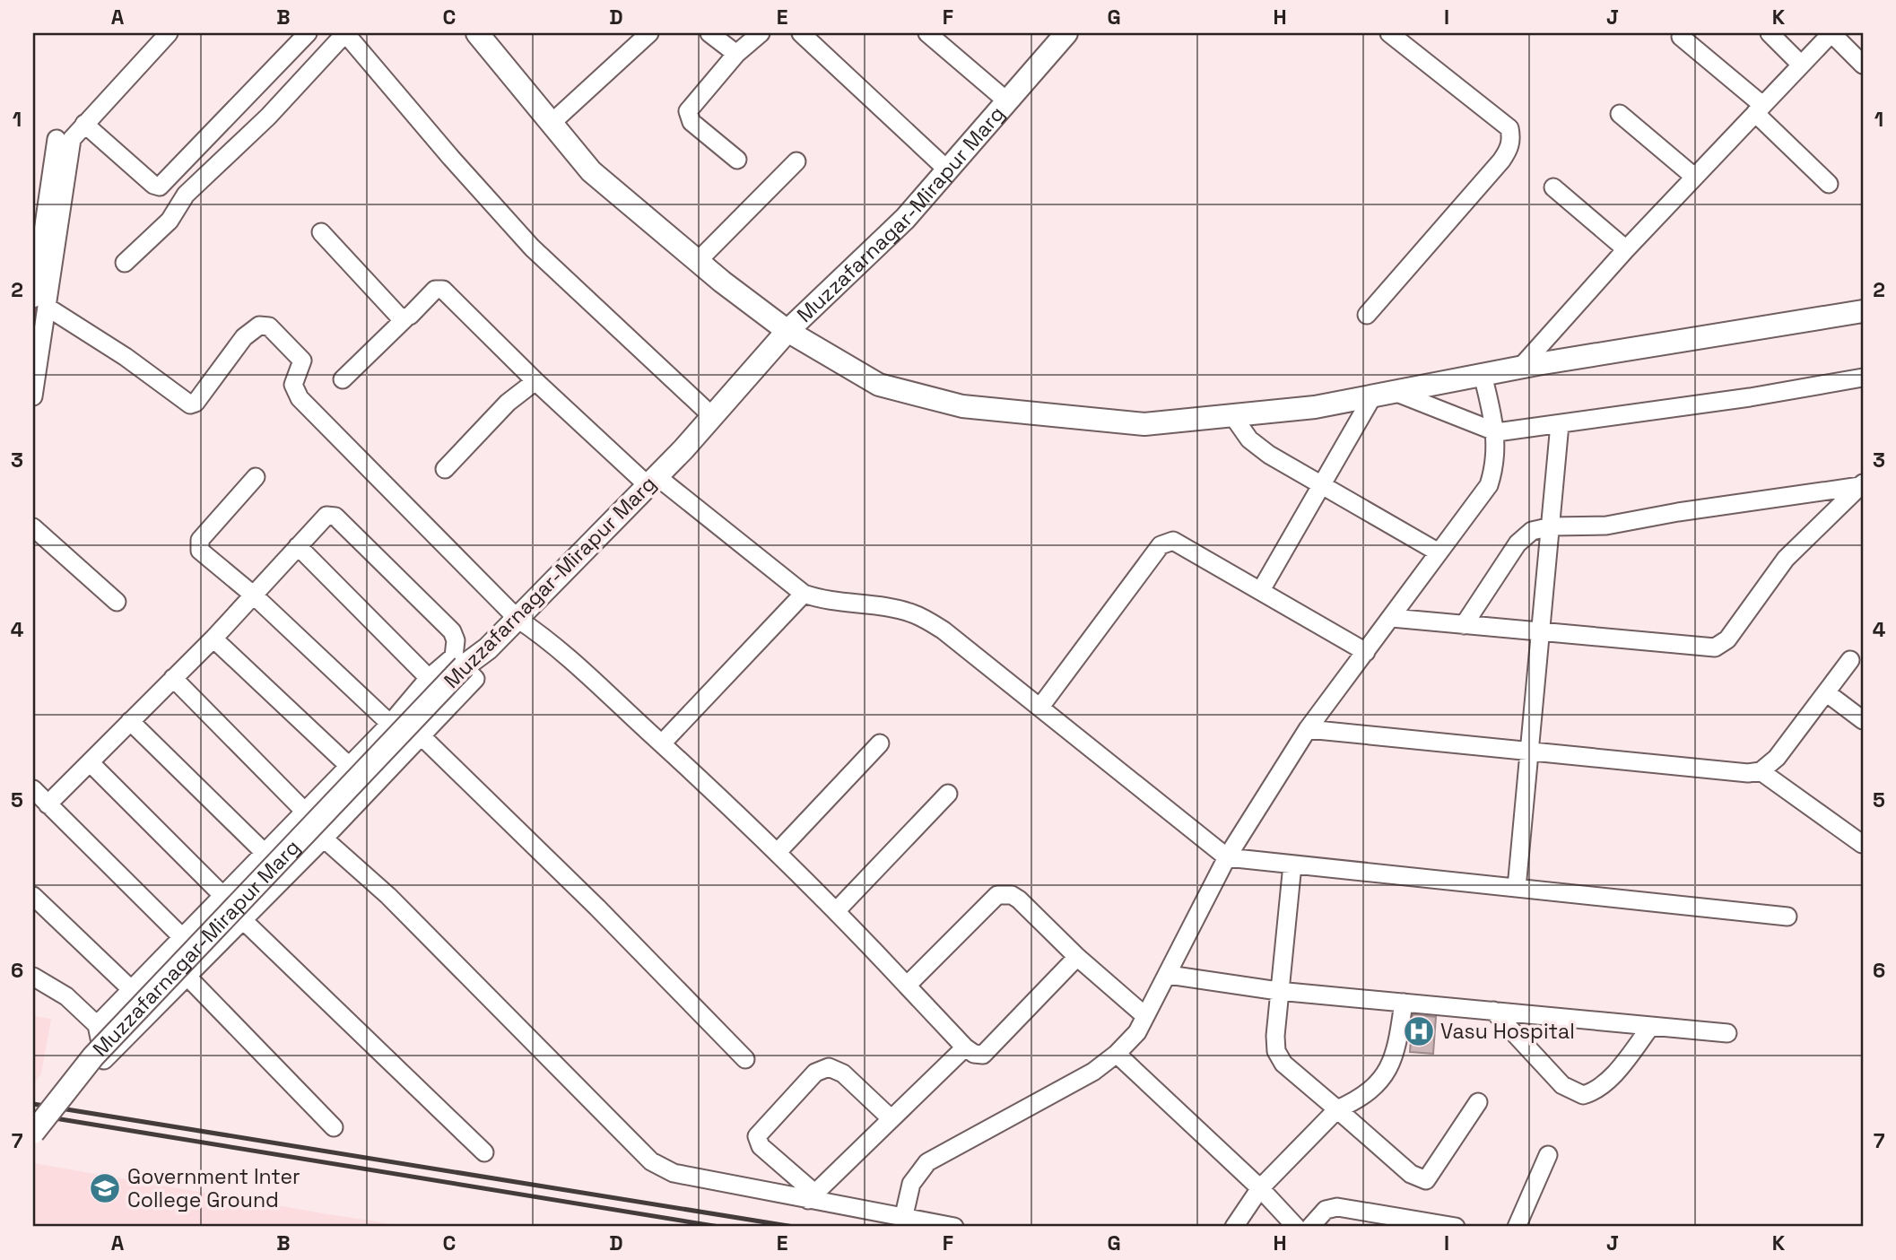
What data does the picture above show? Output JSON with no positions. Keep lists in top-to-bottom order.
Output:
{
  "streets": {
    "main road": ["Muzzafarnagar-Mirapur Marg"]
  },
  "places": {
    "hospital": ["Vasu Hospital"],
    "school or university": ["Government Inter College Ground"]
  },
  "grid": {
    "columns": [
      "A",
      "B",
      "C",
      "D",
      "E",
      "F",
      "G",
      "H",
      "I",
      "J",
      "K"
    ],
    "rows": [
      "1",
      "2",
      "3",
      "4",
      "5",
      "6",
      "7"
    ]
  }
}
